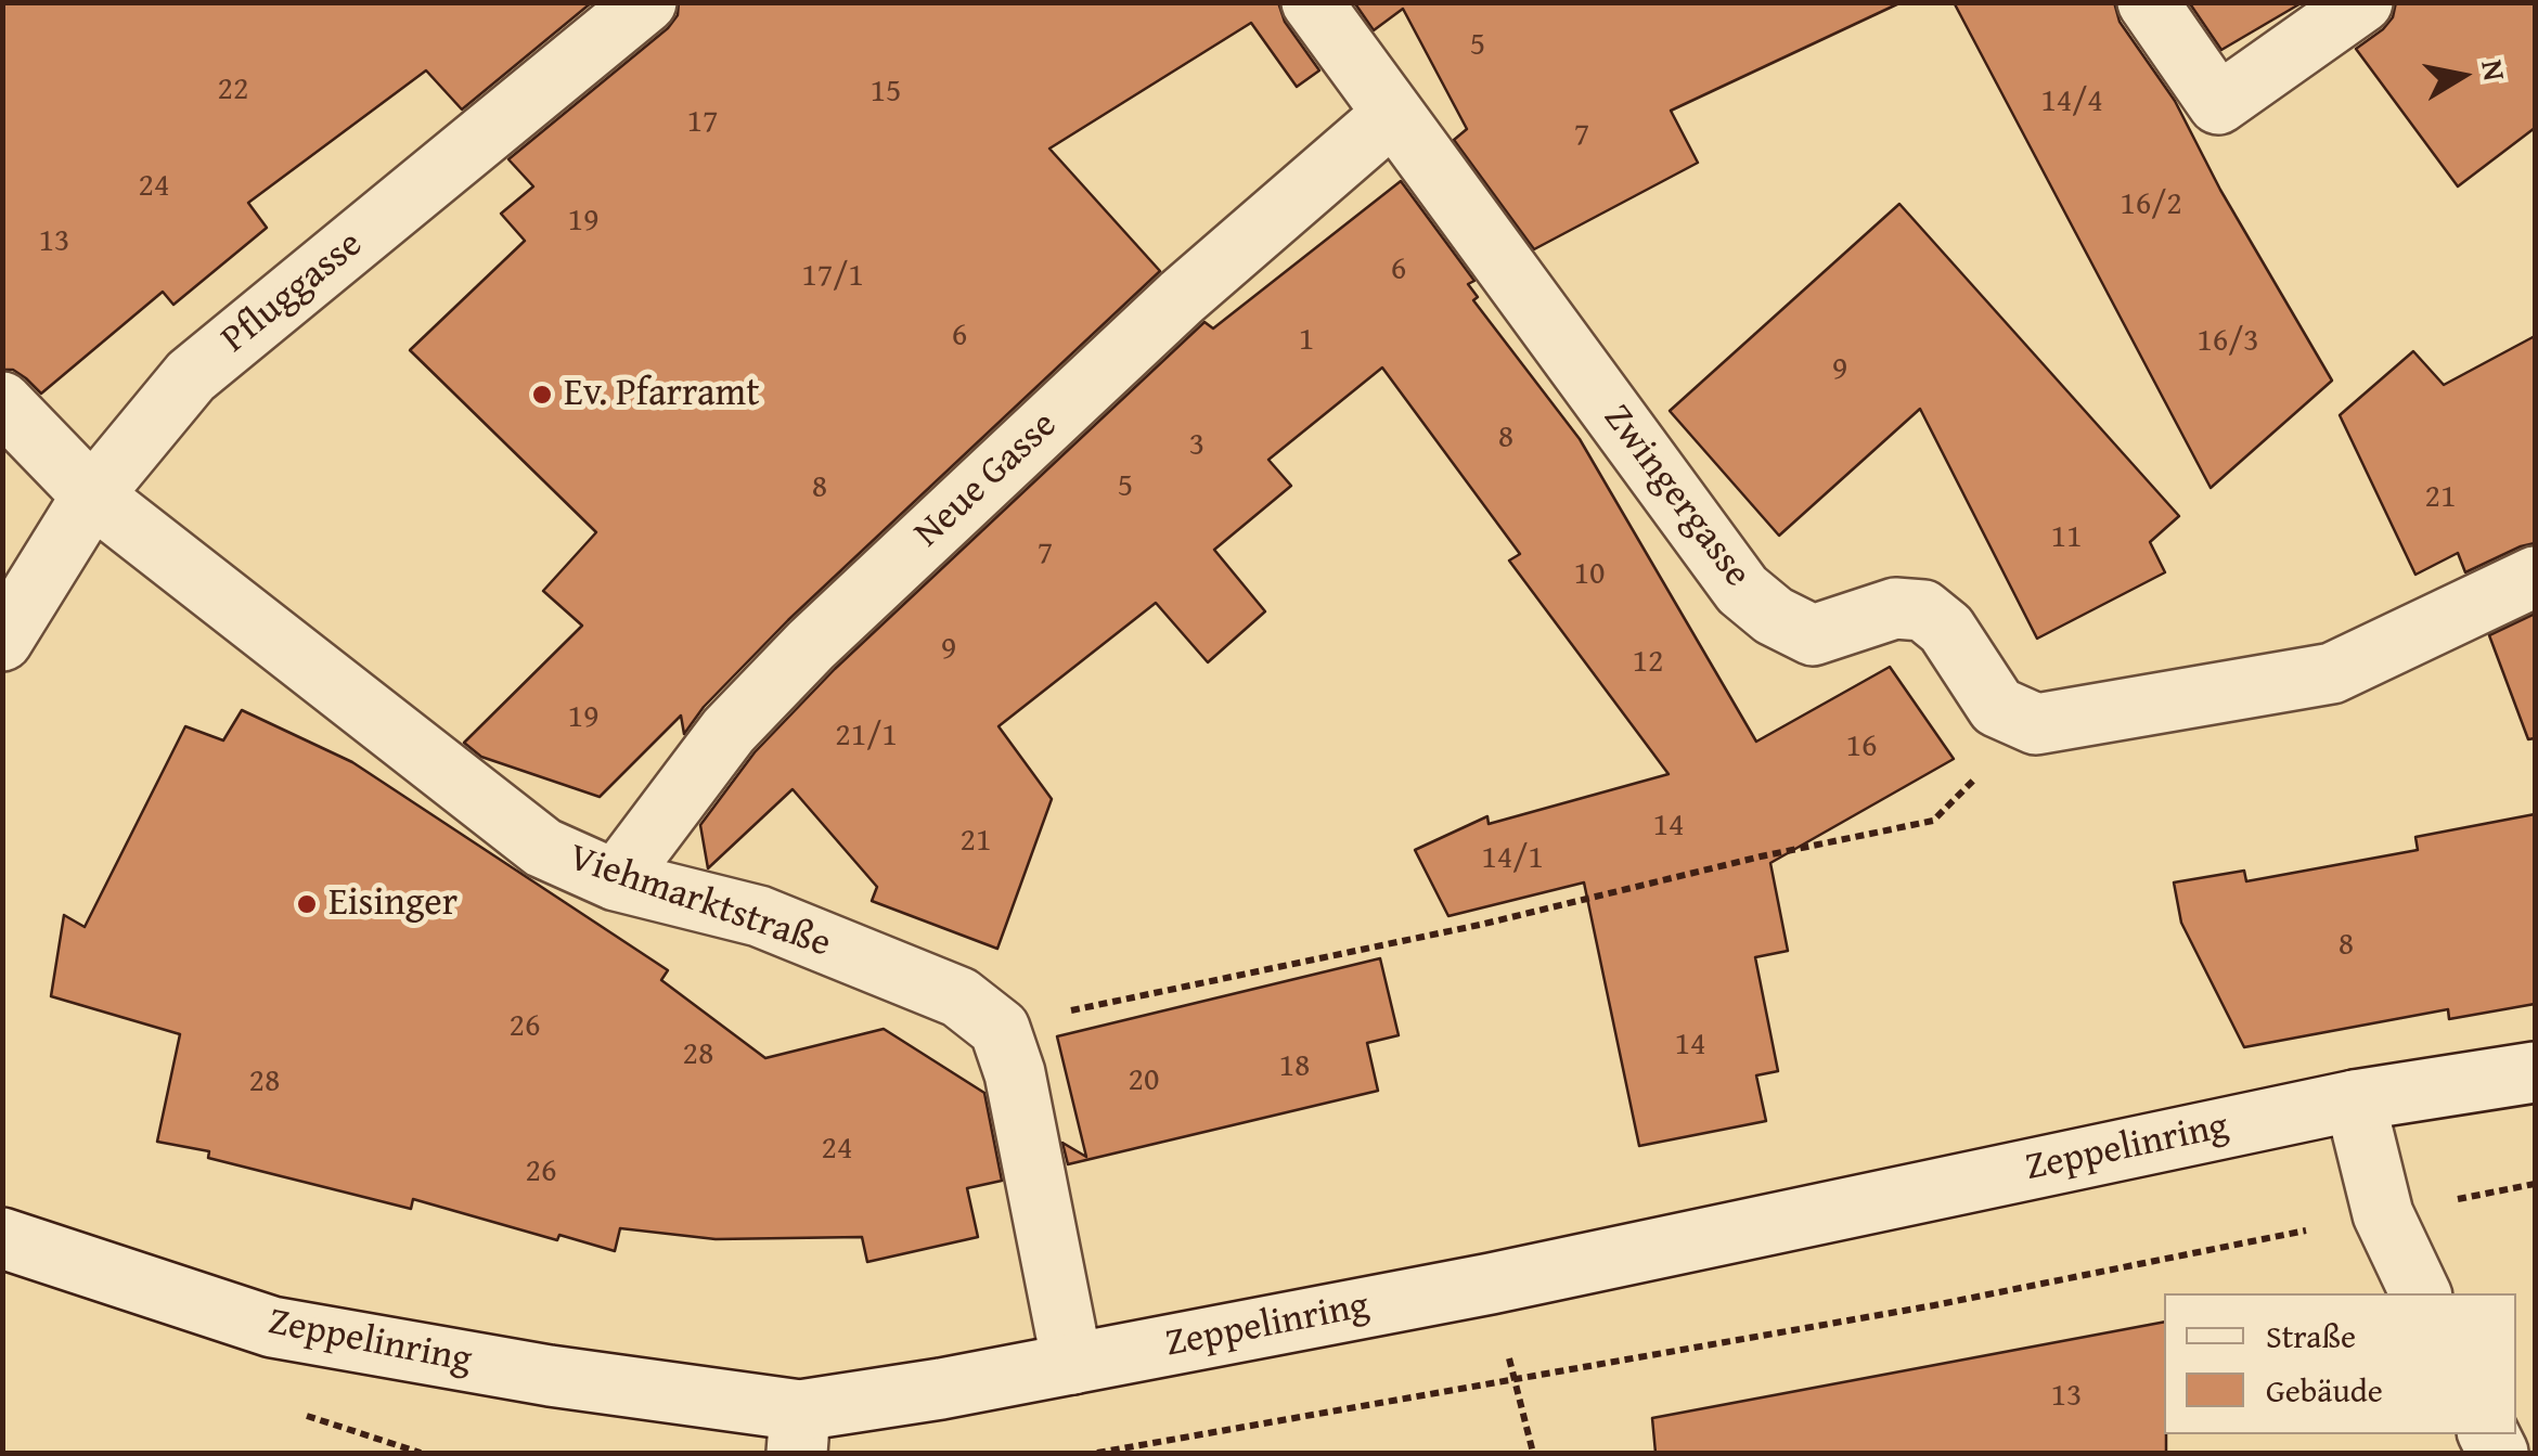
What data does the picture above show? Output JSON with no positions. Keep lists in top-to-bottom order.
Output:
{
  "streets": {
    "street": [
      "Pfluggasse",
      "Neue Gasse",
      "Zwingergasse",
      "Viehmarktstraße",
      "Zeppelinring"
    ]
  },
  "crossings": [
    ["Pfluggasse", "Viehmarktstraße"],
    ["Neue Gasse", "Zwingergasse"],
    ["Neue Gasse", "Viehmarktstraße"]
  ],
  "places": ["Ev. Pfarramt", "Eisinger"],
  "house_numbers": [
    "5",
    "22",
    "15",
    "14/4",
    "17",
    "7",
    "24",
    "16/2",
    "19",
    "13",
    "6",
    "17/1",
    "6",
    "1",
    "16/3",
    "9",
    "8",
    "3",
    "5",
    "8",
    "21",
    "11",
    "7",
    "10",
    "9",
    "12",
    "19",
    "21/1",
    "16",
    "14",
    "21",
    "14/1",
    "8",
    "26",
    "14",
    "28",
    "18",
    "20",
    "28",
    "24",
    "26",
    "13"
  ],
  "legend": ["Straße", "Gebäude"],
  "north": "right"
}
